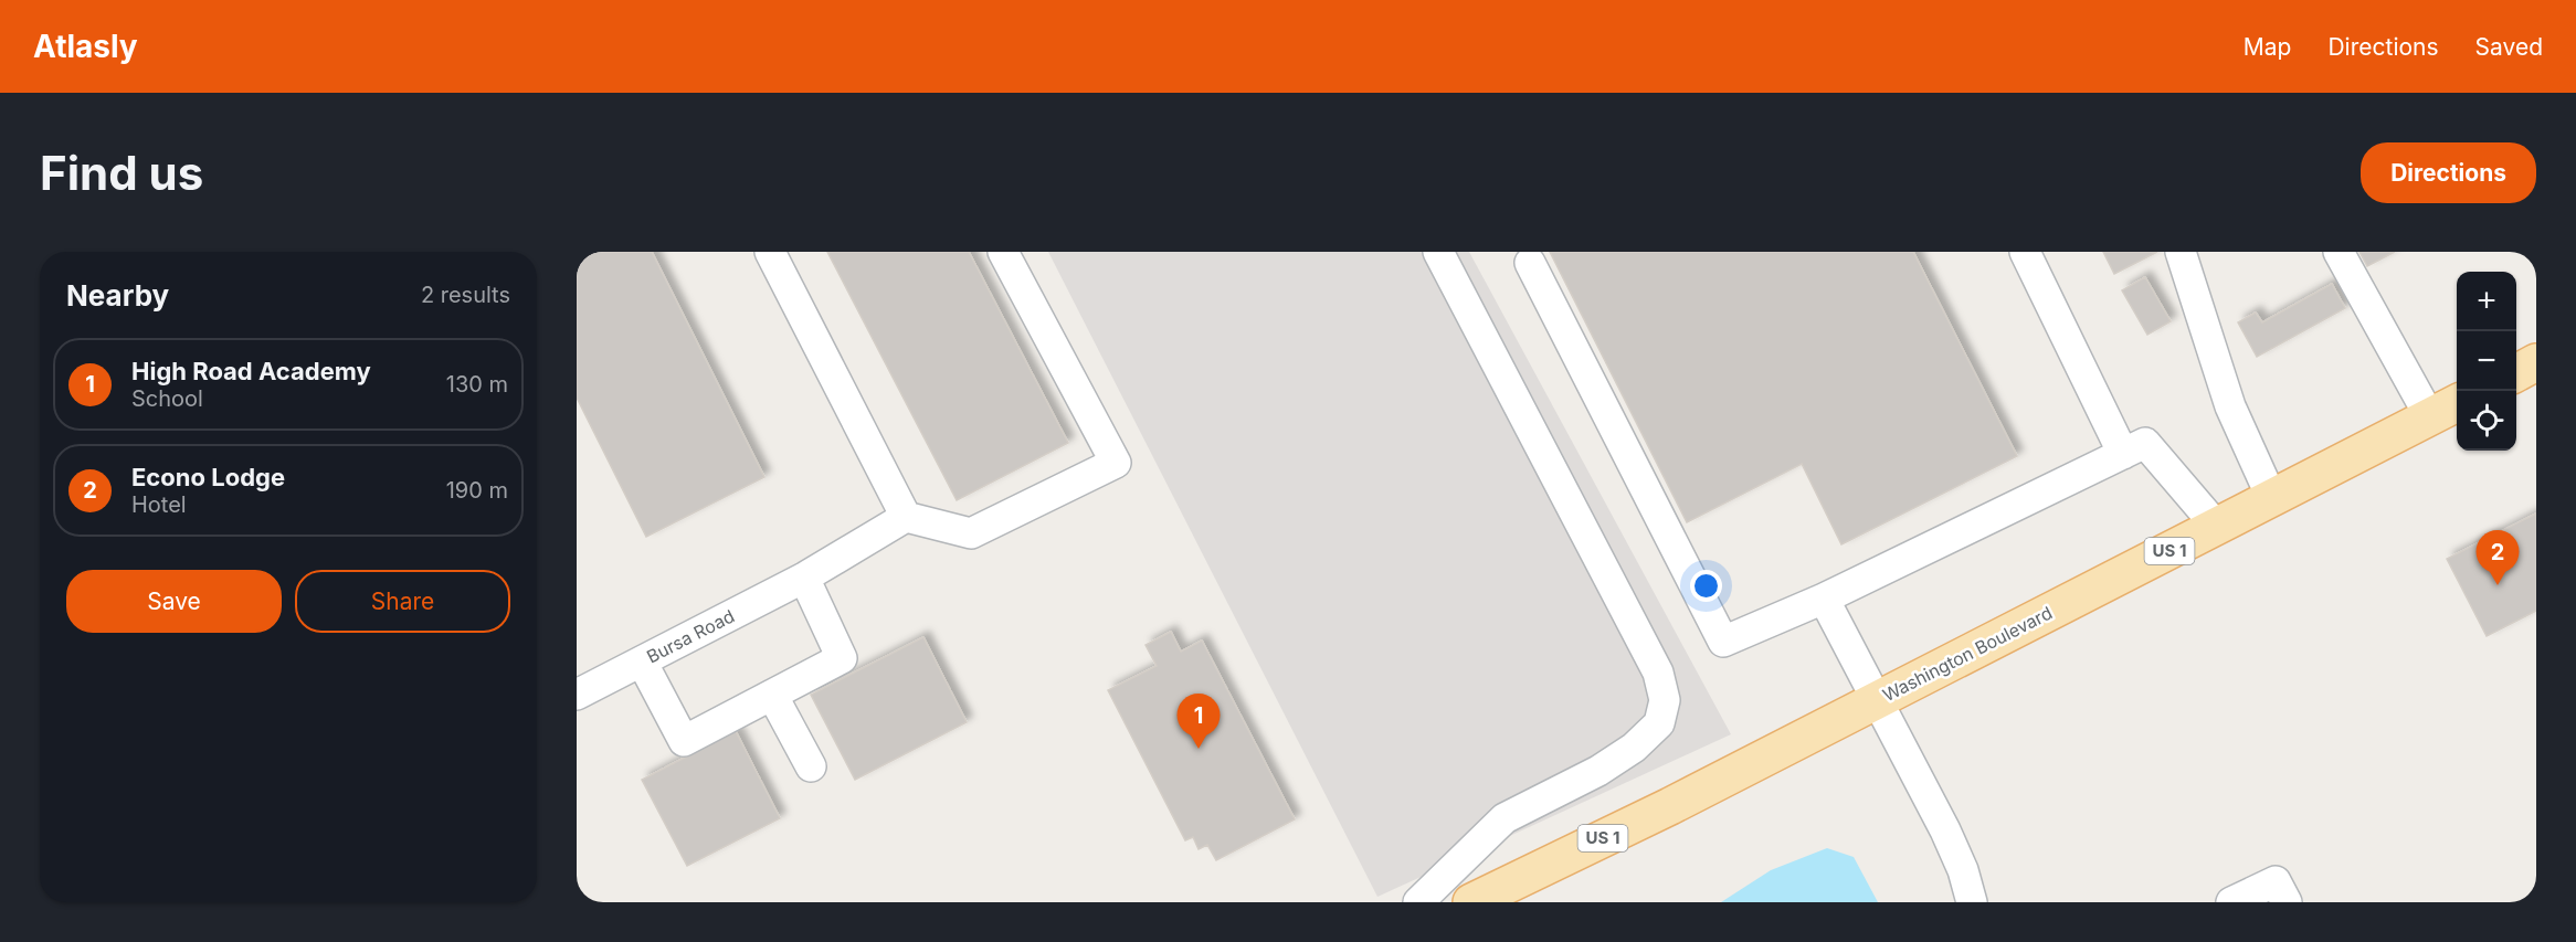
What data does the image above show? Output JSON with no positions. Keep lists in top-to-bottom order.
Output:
{
  "streets": {
    "main road": ["US 1", "Washington Boulevard"],
    "street": ["Bursa Road"]
  },
  "page": {
    "header": "Atlasly",
    "nav": ["Map", "Directions", "Saved"],
    "buttons": [
      "Directions",
      ["Save", "Share"]
    ],
    "title": "Find us",
    "heading": ["Nearby", "2 results"],
    "map_buttons": ["+", "−"],
    "list": [
      {
        "mark": "1",
        "name": "High Road Academy",
        "note": "School",
        "value": "130 m"
      },
      {
        "mark": "2",
        "name": "Econo Lodge",
        "note": "Hotel",
        "value": "190 m"
      }
    ],
    "pins": ["2", "1"]
  }
}
